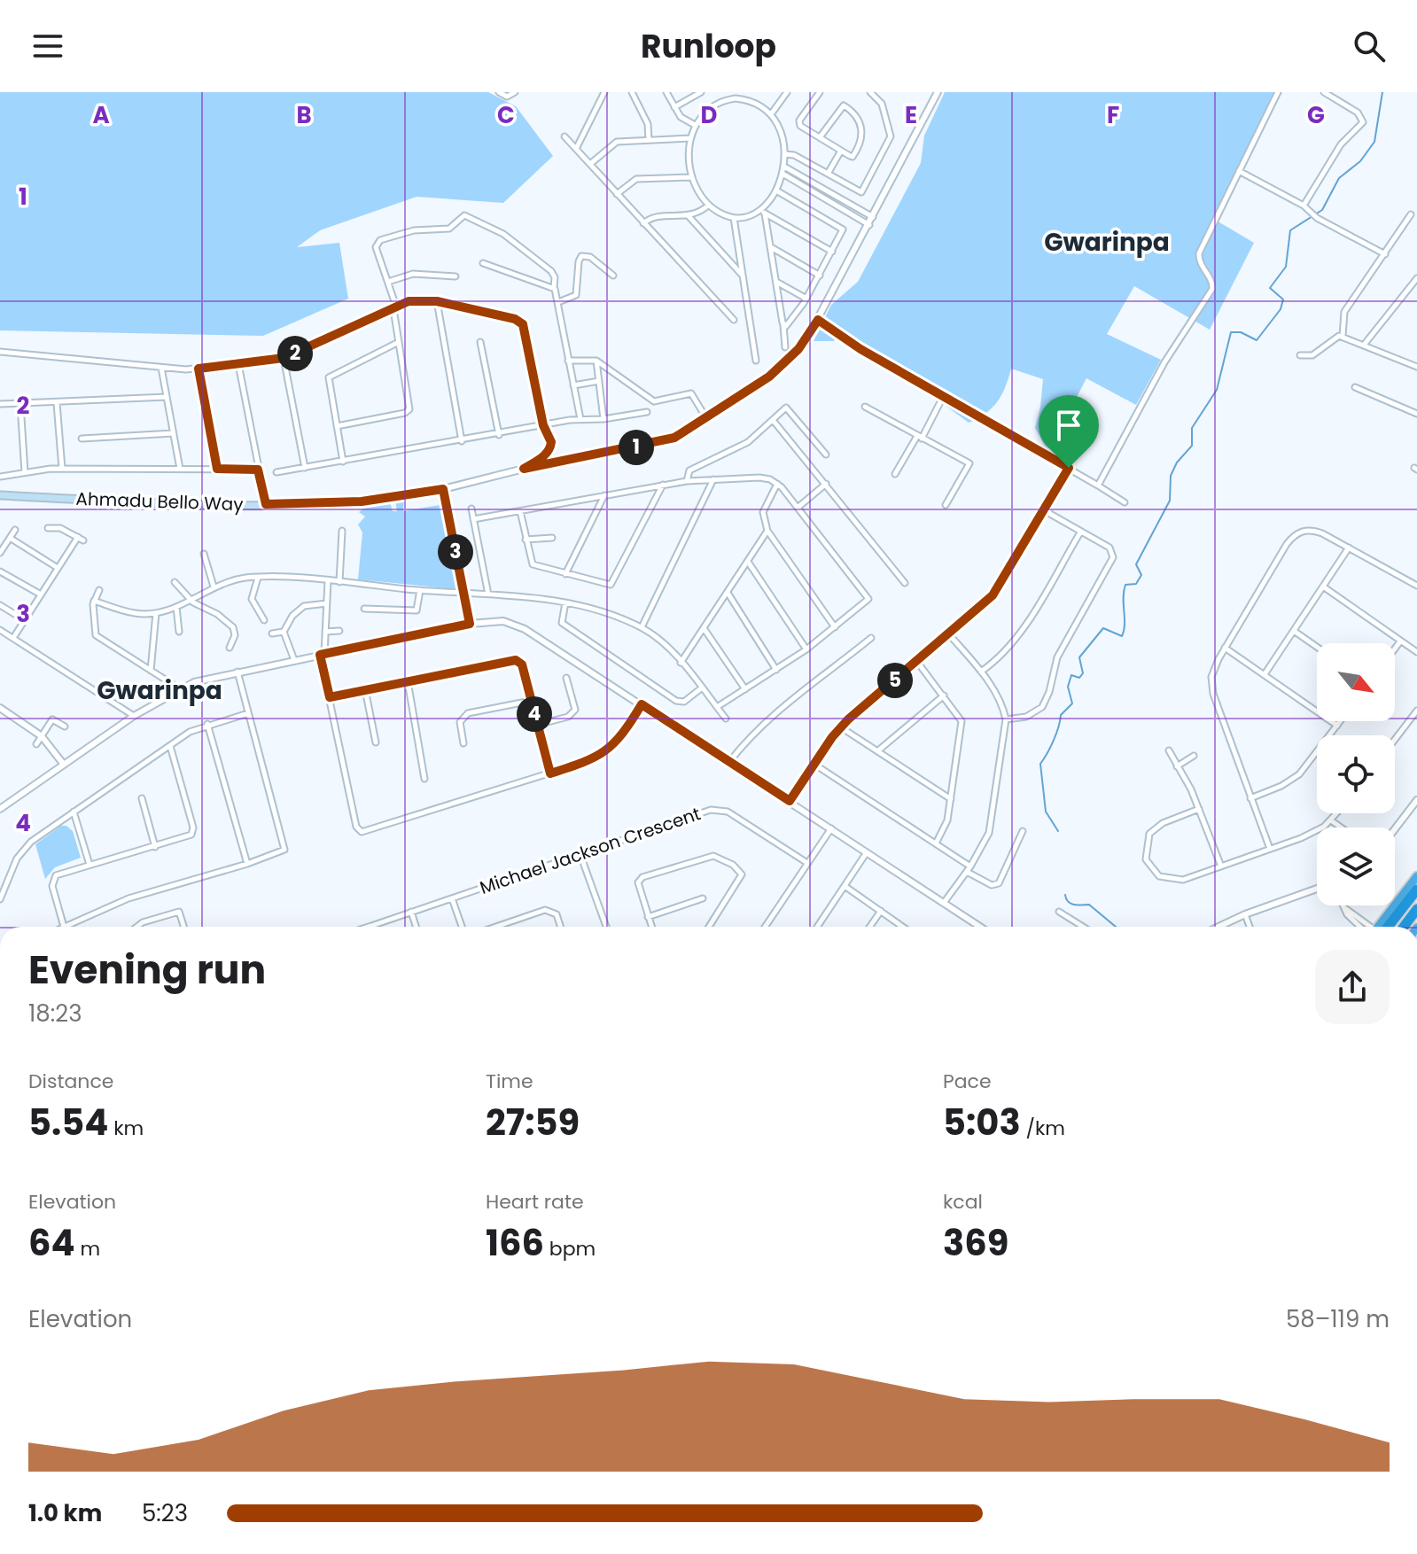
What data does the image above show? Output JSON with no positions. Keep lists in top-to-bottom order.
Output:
{
  "streets": {
    "main road": ["Ahmadu Bello Way"],
    "street": ["Michael Jackson Crescent"]
  },
  "districts": ["Gwarinpa", "Gwarinpa"],
  "north": "bottom right",
  "page": {
    "header": "Runloop",
    "pins": [
      "2",
      "1",
      "3",
      "5",
      "4"
    ],
    "heading": ["Evening run", "18:23"],
    "stats": [
      ["Distance", "5.54 km"],
      ["Time", "27:59"],
      ["Pace", "5:03 /km"],
      ["Elevation", "64 m"],
      ["Heart rate", "166 bpm"],
      ["kcal", "369"]
    ],
    "chart": ["Elevation", "58–119 m"],
    "list": [
      {
        "name": "1.0 km",
        "note": "5:23"
      }
    ]
  },
  "grid": {
    "columns": [
      "A",
      "B",
      "C",
      "D",
      "E",
      "F",
      "G"
    ],
    "rows": [
      "1",
      "2",
      "3",
      "4"
    ]
  }
}
